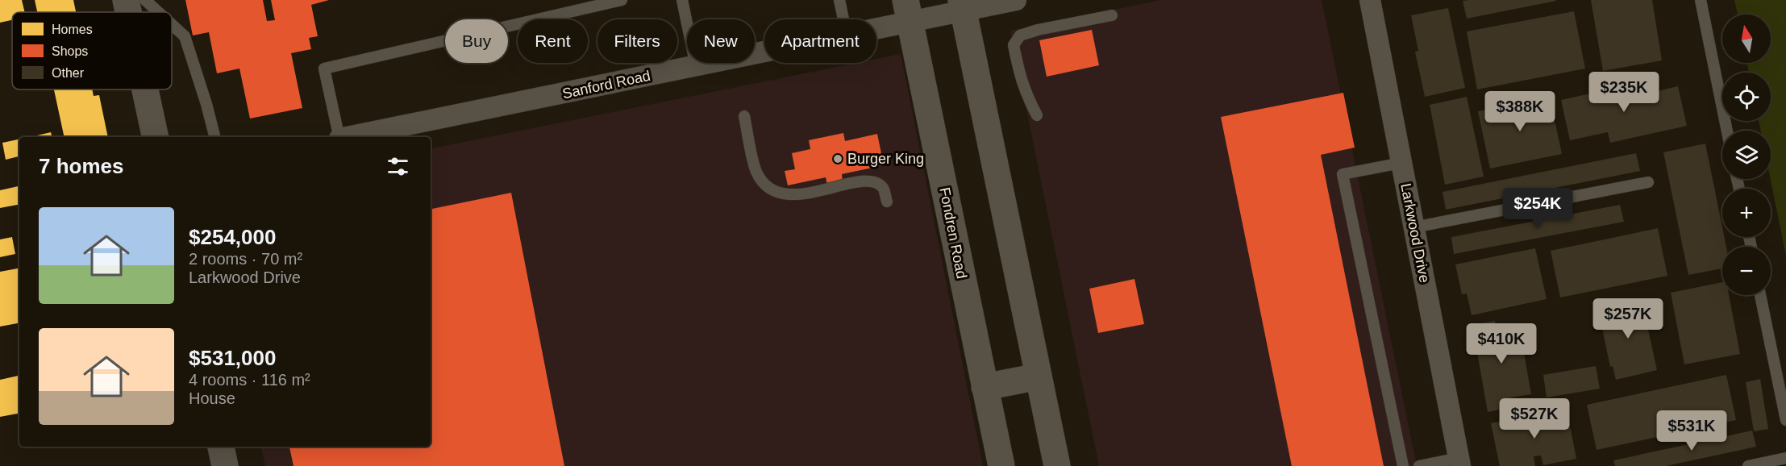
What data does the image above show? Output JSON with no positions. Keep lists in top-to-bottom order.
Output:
{
  "streets": {
    "main road": ["Fondren Road"],
    "street": ["Sanford Road", "Larkwood Drive"]
  },
  "crossings": [
    ["Sanford Road", "Fondren Road"]
  ],
  "places": ["Burger King"],
  "legend": ["Homes", "Shops", "Other"],
  "north": "top",
  "page": {
    "map_buttons": ["+", "−"],
    "chip": [
      "Buy",
      "Rent",
      "Filters",
      "New",
      "Apartment"
    ],
    "price": [
      "$235K",
      "$388K",
      "$254K",
      "$257K",
      "$410K",
      "$527K",
      "$531K"
    ],
    "heading": "7 homes",
    "list": [
      {
        "name": "$254,000",
        "note": "2 rooms · 70 m² · Larkwood Drive"
      },
      {
        "name": "$531,000",
        "note": "4 rooms · 116 m² · House"
      }
    ]
  }
}
